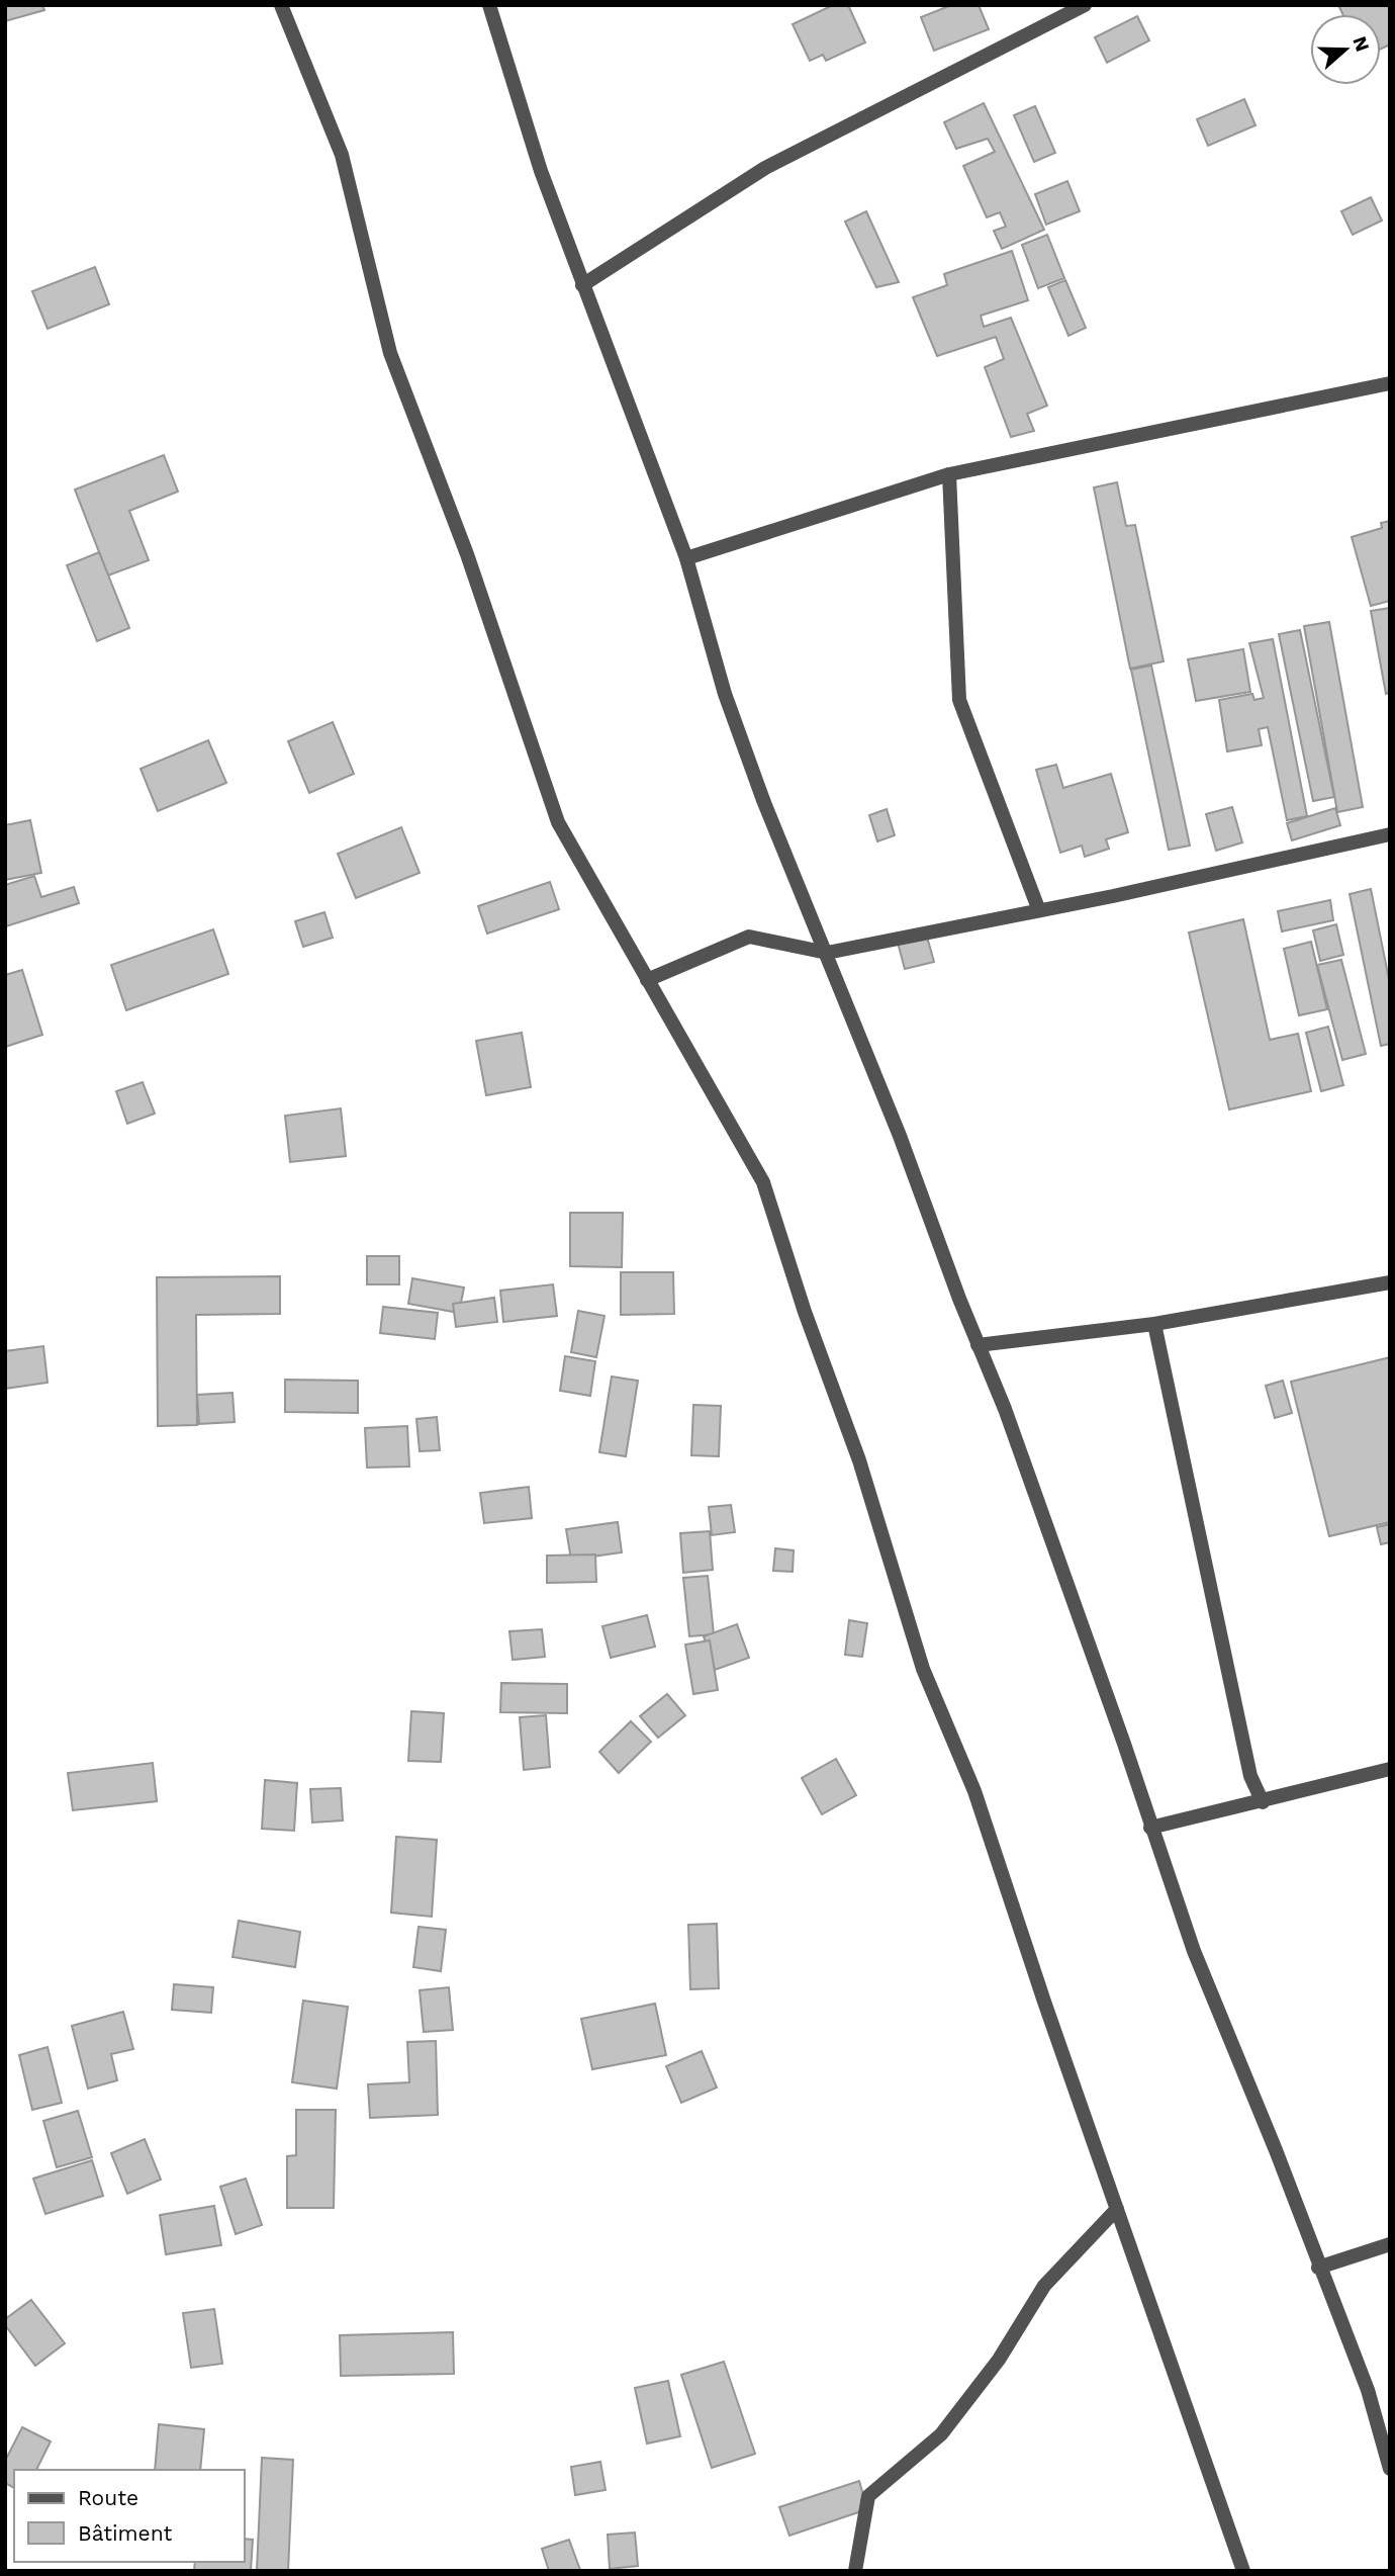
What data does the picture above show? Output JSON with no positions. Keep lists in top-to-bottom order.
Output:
{
  "legend": ["Route", "Bâtiment"],
  "north": "right"
}
